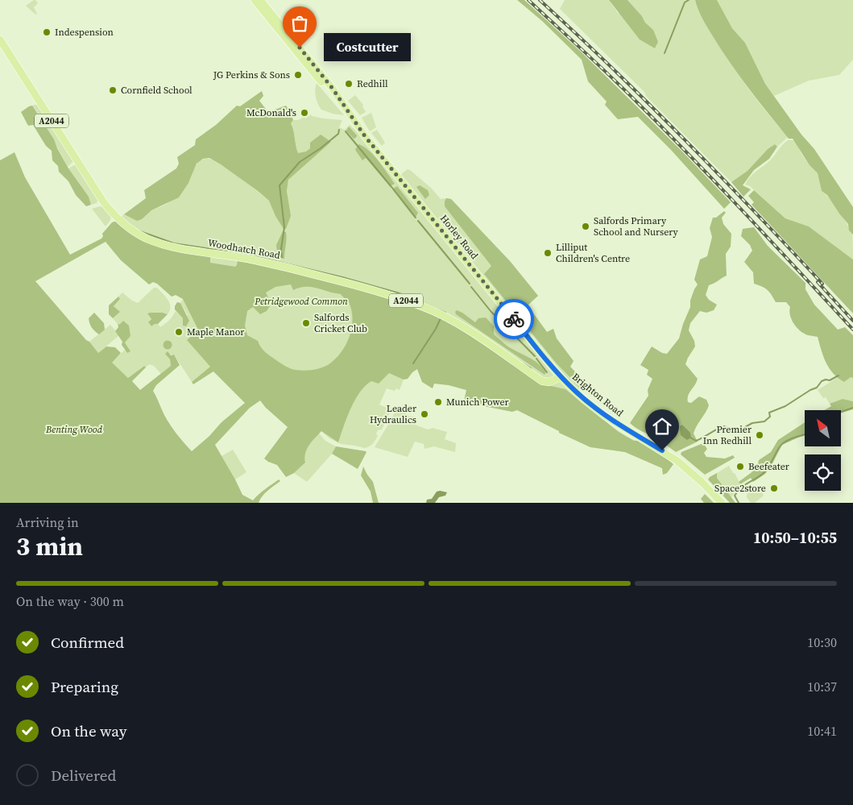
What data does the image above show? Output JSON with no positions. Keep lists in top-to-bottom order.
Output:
{
  "streets": {
    "main road": [
      "A2044",
      "Horley Road",
      "Woodhatch Road",
      "Brighton Road"
    ]
  },
  "crossings": [
    ["Horley Road", "Woodhatch Road"],
    ["Horley Road", "Brighton Road"],
    ["Woodhatch Road", "Brighton Road"]
  ],
  "parks": ["Petridgewood Common", "Benting Wood"],
  "places": [
    "Indespension",
    "Costcutter",
    "JG Perkins & Sons",
    "Redhill",
    "Cornfield School",
    "McDonald's",
    "Salfords Primary School and Nursery",
    "Lilliput Children's Centre",
    "Salfords Cricket Club",
    "Maple Manor",
    "Munich Power",
    "Leader Hydraulics",
    "Premier Inn Redhill",
    "Beefeater",
    "Space2store"
  ],
  "north": "top left",
  "page": {
    "bubble": "Costcutter",
    "heading": ["3 min", "Arriving in", "10:50–10:55"],
    "bar": "On the way · 300 m",
    "list": [
      ["Confirmed", "10:30"],
      ["Preparing", "10:37"],
      ["On the way", "10:41"],
      "Delivered"
    ]
  }
}
